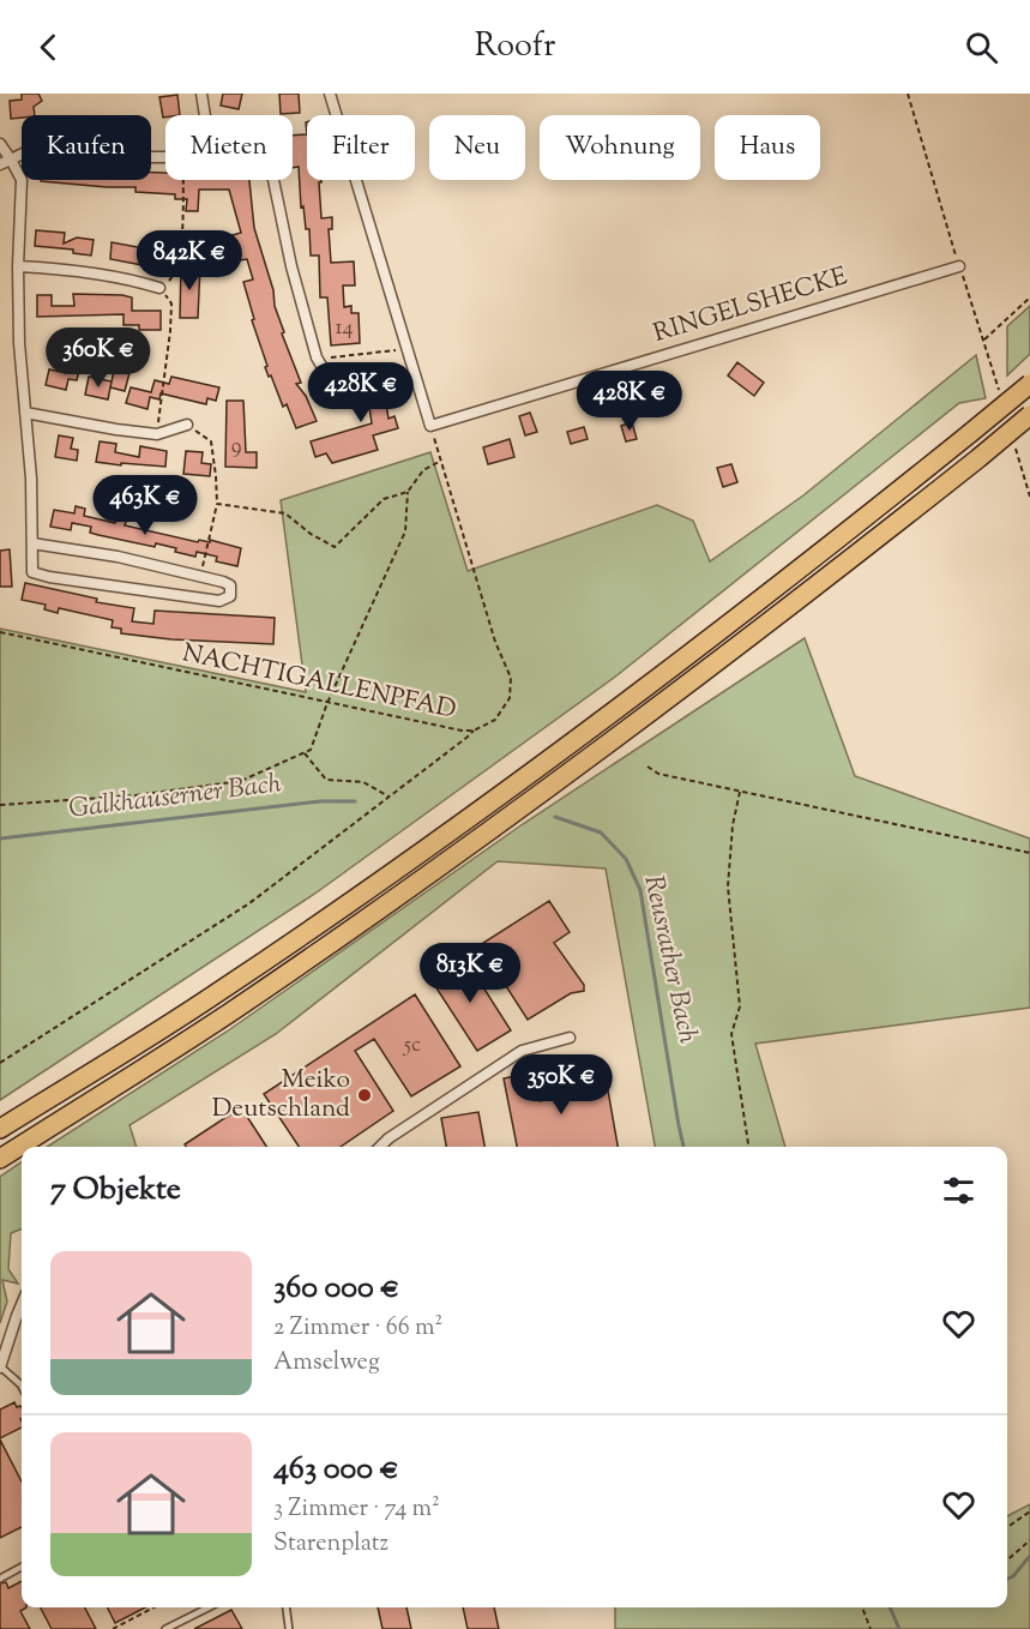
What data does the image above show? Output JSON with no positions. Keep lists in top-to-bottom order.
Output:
{
  "streets": {
    "street": ["RINGELSHECKE"],
    "path": ["NACHTIGALLENPFAD"]
  },
  "crossings": [
    ["RINGELSHECKE", "NACHTIGALLENPFAD"]
  ],
  "water": ["Galkhauserner Bach", "Reusrather Bach"],
  "places": ["Meiko Deutschland"],
  "house_numbers": ["14", "9", "5c"],
  "page": {
    "header": "Roofr",
    "chip": [
      "Kaufen",
      "Mieten",
      "Filter",
      "Neu",
      "Wohnung",
      "Haus"
    ],
    "price": [
      "842K €",
      "360K €",
      "428K €",
      "428K €",
      "463K €",
      "813K €",
      "350K €"
    ],
    "heading": "7 Objekte",
    "list": [
      {
        "name": "360 000 €",
        "note": "2 Zimmer · 66 m² · Amselweg"
      },
      {
        "name": "463 000 €",
        "note": "3 Zimmer · 74 m² · Starenplatz"
      }
    ]
  }
}
